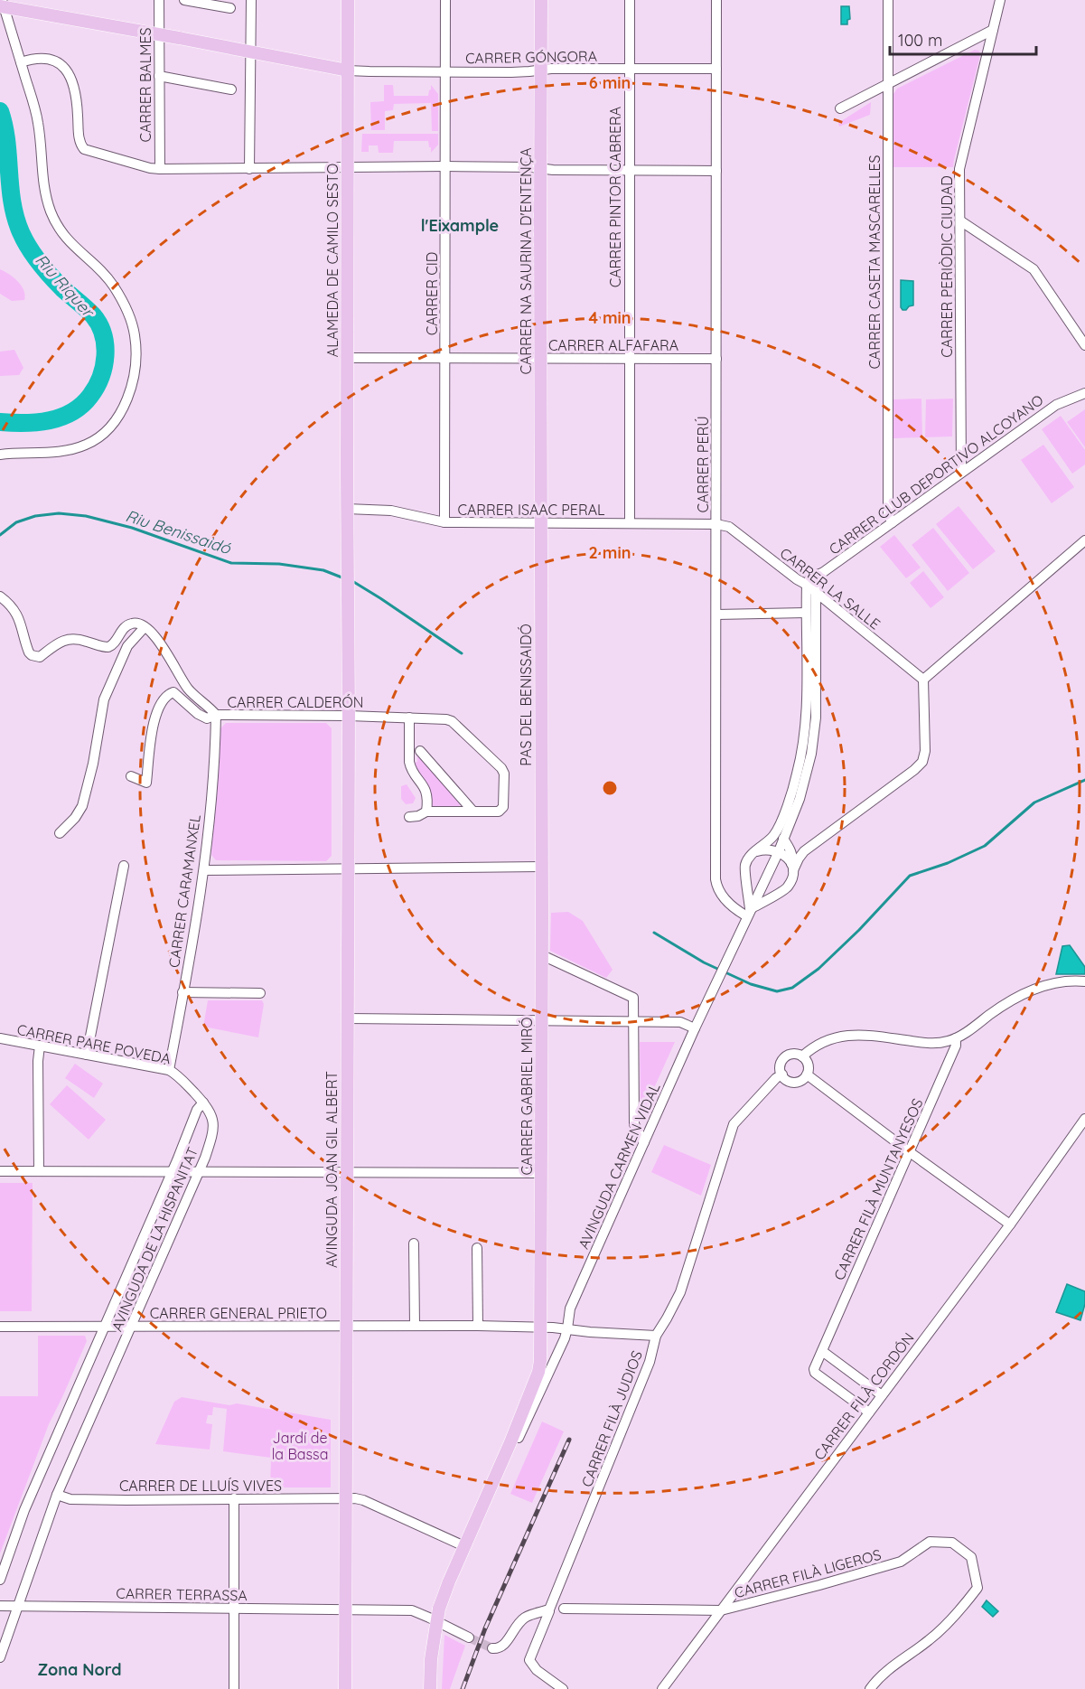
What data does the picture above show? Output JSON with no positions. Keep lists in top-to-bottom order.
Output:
{
  "streets": {
    "main road": [
      "ALAMEDA DE CAMILO SESTO",
      "CARRER NA SAURINA D'ENTENÇA",
      "PAS DEL BENISSAIDÓ",
      "CARRER GABRIEL MIRÓ",
      "AVINGUDA JOAN GIL ALBERT"
    ],
    "street": [
      "CARRER GÓNGORA",
      "CARRER BALMES",
      "CARRER PINTOR CABRERA",
      "CARRER CASETA MASCARELLES",
      "CARRER PERIÒDIC CIUDAD",
      "CARRER CID",
      "CARRER ALFAFARA",
      "CARRER PERÚ",
      "CARRER CLUB DEPORTIVO ALCOYANO",
      "CARRER ISAAC PERAL",
      "CARRER LA SALLE",
      "CARRER CALDERÓN",
      "CARRER CARAMANXEL",
      "CARRER PARE POVEDA",
      "AVINGUDA CARMEN VIDAL",
      "CARRER FILÀ MUNTANYESOS",
      "AVINGUDA DE LA HISPANITAT",
      "CARRER GENERAL PRIETO",
      "CARRER FILÀ CORDÓN",
      "CARRER FILÀ JUDIOS",
      "CARRER DE LLUÍS VIVES",
      "CARRER FILÀ LIGEROS",
      "CARRER TERRASSA"
    ]
  },
  "crossings": [
    ["CARRER GÓNGORA", "CARRER PINTOR CABRERA"],
    ["CARRER GÓNGORA", "ALAMEDA DE CAMILO SESTO"],
    ["CARRER GÓNGORA", "CARRER NA SAURINA D'ENTENÇA"],
    ["CARRER GÓNGORA", "CARRER CID"],
    ["CARRER GÓNGORA", "CARRER PERÚ"],
    ["CARRER PINTOR CABRERA", "CARRER ALFAFARA"],
    ["CARRER PINTOR CABRERA", "CARRER ISAAC PERAL"],
    ["ALAMEDA DE CAMILO SESTO", "CARRER ALFAFARA"],
    ["ALAMEDA DE CAMILO SESTO", "CARRER ISAAC PERAL"],
    ["ALAMEDA DE CAMILO SESTO", "AVINGUDA JOAN GIL ALBERT"],
    ["CARRER NA SAURINA D'ENTENÇA", "CARRER ALFAFARA"],
    ["CARRER NA SAURINA D'ENTENÇA", "CARRER ISAAC PERAL"],
    ["CARRER NA SAURINA D'ENTENÇA", "PAS DEL BENISSAIDÓ"],
    ["CARRER CASETA MASCARELLES", "CARRER CLUB DEPORTIVO ALCOYANO"],
    ["CARRER PERIÒDIC CIUDAD", "CARRER CLUB DEPORTIVO ALCOYANO"],
    ["CARRER CID", "CARRER ALFAFARA"],
    ["CARRER CID", "CARRER ISAAC PERAL"],
    ["CARRER ALFAFARA", "CARRER PERÚ"],
    ["CARRER PERÚ", "CARRER ISAAC PERAL"],
    ["CARRER PERÚ", "CARRER LA SALLE"],
    ["CARRER PERÚ", "AVINGUDA CARMEN VIDAL"],
    ["CARRER CLUB DEPORTIVO ALCOYANO", "CARRER LA SALLE"],
    ["CARRER CLUB DEPORTIVO ALCOYANO", "AVINGUDA CARMEN VIDAL"],
    ["CARRER ISAAC PERAL", "CARRER LA SALLE"],
    ["CARRER ISAAC PERAL", "PAS DEL BENISSAIDÓ"],
    ["CARRER LA SALLE", "AVINGUDA CARMEN VIDAL"],
    ["PAS DEL BENISSAIDÓ", "CARRER GABRIEL MIRÓ"],
    ["CARRER CALDERÓN", "CARRER CARAMANXEL"],
    ["CARRER CALDERÓN", "AVINGUDA JOAN GIL ALBERT"],
    ["CARRER CARAMANXEL", "CARRER PARE POVEDA"],
    ["CARRER PARE POVEDA", "AVINGUDA DE LA HISPANITAT"],
    ["CARRER GABRIEL MIRÓ", "AVINGUDA CARMEN VIDAL"],
    ["CARRER GABRIEL MIRÓ", "CARRER GENERAL PRIETO"],
    ["CARRER GABRIEL MIRÓ", "CARRER DE LLUÍS VIVES"],
    ["AVINGUDA CARMEN VIDAL", "CARRER GENERAL PRIETO"],
    ["AVINGUDA JOAN GIL ALBERT", "CARRER GENERAL PRIETO"],
    ["AVINGUDA JOAN GIL ALBERT", "CARRER DE LLUÍS VIVES"],
    ["AVINGUDA JOAN GIL ALBERT", "CARRER TERRASSA"],
    ["CARRER FILÀ MUNTANYESOS", "CARRER FILÀ CORDÓN"],
    ["AVINGUDA DE LA HISPANITAT", "CARRER GENERAL PRIETO"],
    ["AVINGUDA DE LA HISPANITAT", "CARRER DE LLUÍS VIVES"],
    ["AVINGUDA DE LA HISPANITAT", "CARRER TERRASSA"],
    ["CARRER GENERAL PRIETO", "CARRER FILÀ JUDIOS"],
    ["CARRER FILÀ CORDÓN", "CARRER FILÀ LIGEROS"],
    ["CARRER FILÀ JUDIOS", "CARRER FILÀ LIGEROS"]
  ],
  "districts": ["l'Eixample", "Zona Nord"],
  "water": ["Riu Riquer", "Riu Benissaidó"],
  "parks": ["Jardí de la Bassa"],
  "scale_bar": "100 m",
  "rings": ["6 min", "4 min", "2 min"]
}
